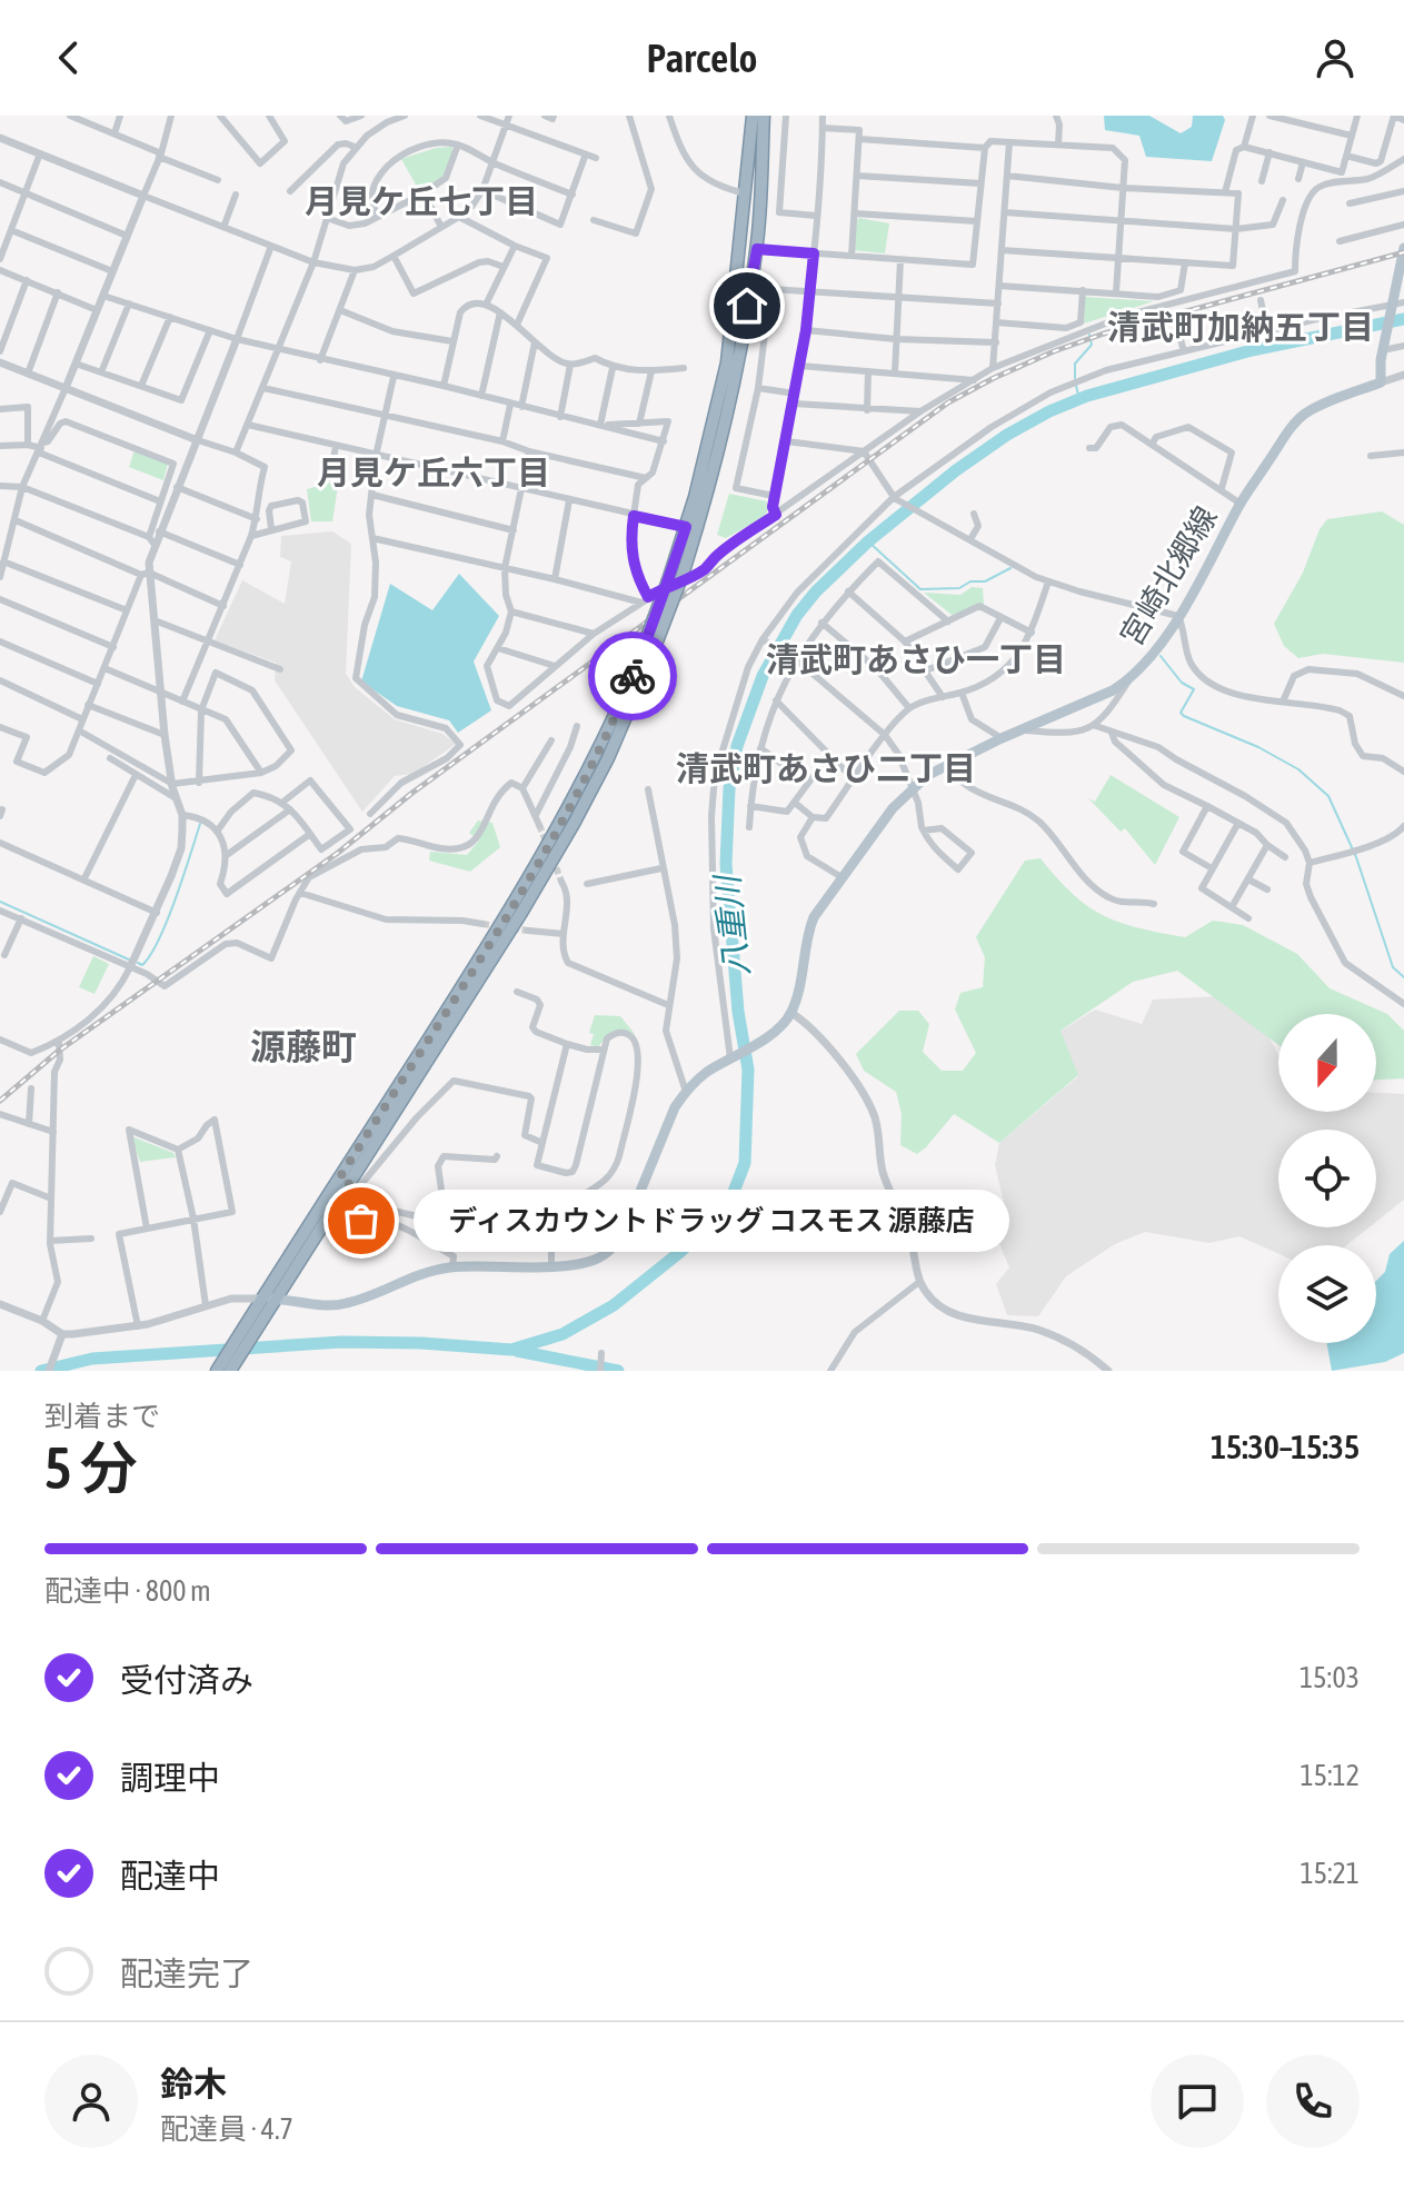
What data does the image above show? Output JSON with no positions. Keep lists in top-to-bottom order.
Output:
{
  "streets": {
    "main road": ["宮崎北郷線"]
  },
  "districts": [
    "月見ケ丘七丁目",
    "清武町加納五丁目",
    "月見ケ丘六丁目",
    "清武町あさひ一丁目",
    "清武町あさひ二丁目",
    "源藤町"
  ],
  "water": ["八重川"],
  "places": ["ディスカウントドラッグ コスモス 源藤店"],
  "north": "bottom",
  "page": {
    "header": "Parcelo",
    "bubble": "ディスカウントドラッグ コスモス 源藤店",
    "heading": ["5 分", "到着まで", "15:30–15:35"],
    "panel": ["鈴木", "配達員 · 4.7"],
    "bar": "配達中 · 800 m",
    "list": [
      ["受付済み", "15:03"],
      ["調理中", "15:12"],
      ["配達中", "15:21"],
      "配達完了"
    ]
  }
}
